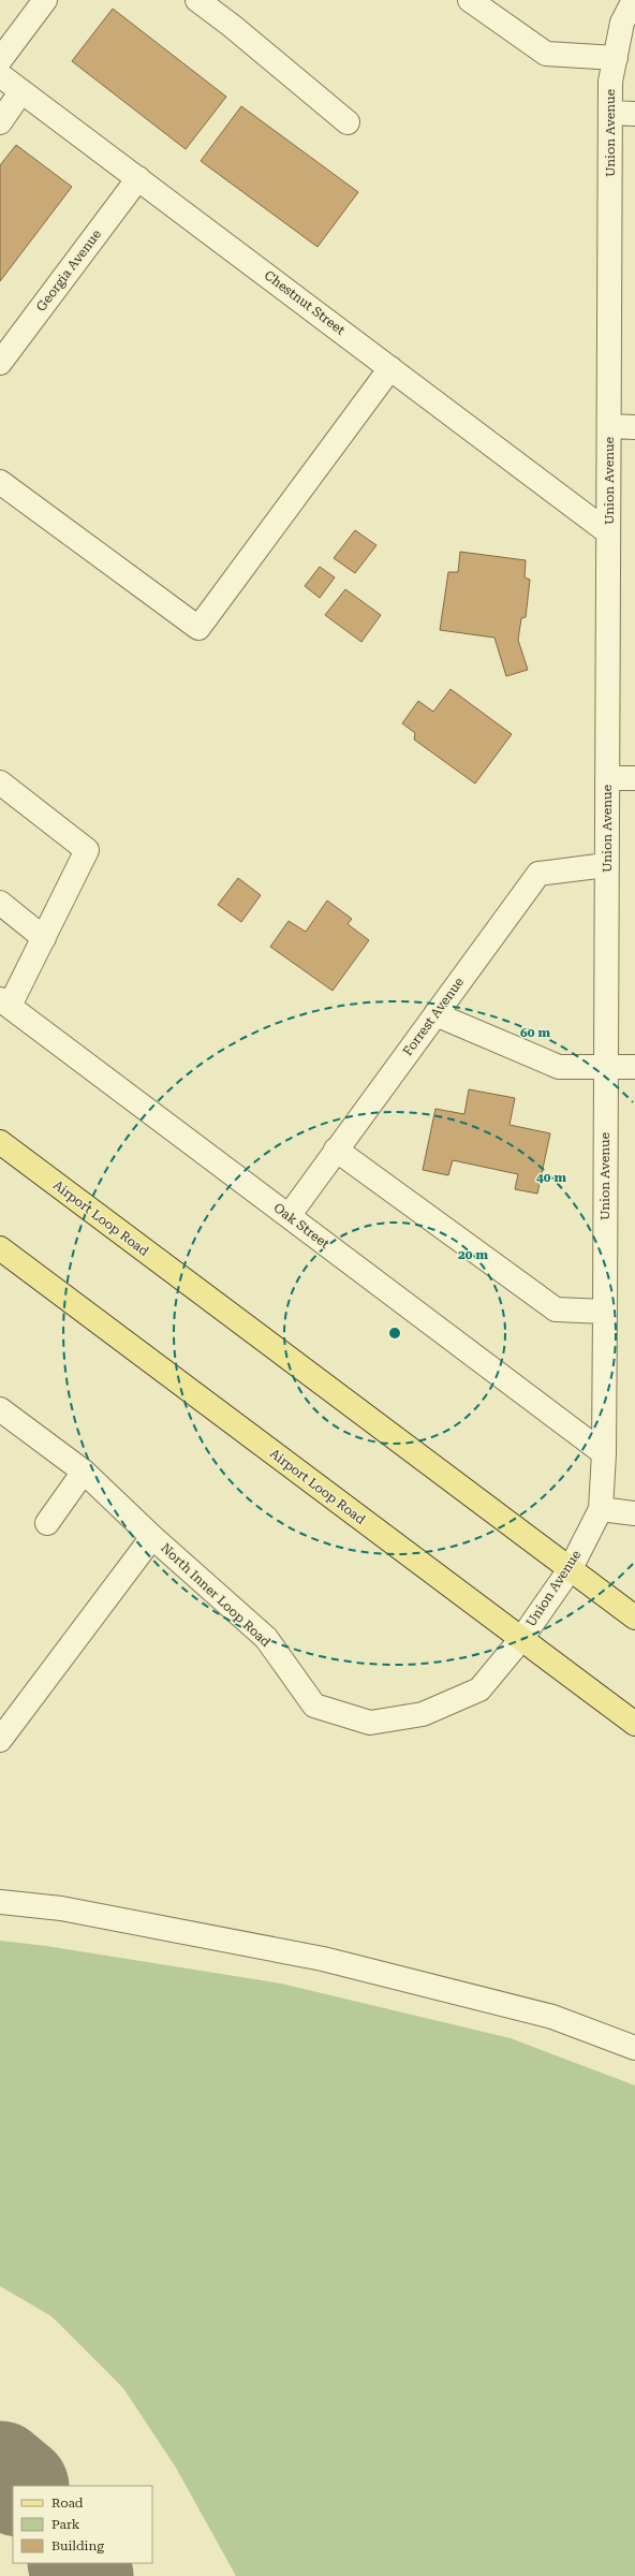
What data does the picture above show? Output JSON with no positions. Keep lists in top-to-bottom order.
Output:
{
  "streets": {
    "main road": ["Airport Loop Road"],
    "street": [
      "Union Avenue",
      "Georgia Avenue",
      "Chestnut Street",
      "Forrest Avenue",
      "Oak Street",
      "North Inner Loop Road"
    ]
  },
  "crossings": [
    ["Union Avenue", "Chestnut Street"],
    ["Union Avenue", "Forrest Avenue"],
    ["Union Avenue", "Airport Loop Road"],
    ["Union Avenue", "Oak Street"],
    ["Union Avenue", "North Inner Loop Road"],
    ["Georgia Avenue", "Chestnut Street"],
    ["Forrest Avenue", "Oak Street"],
    ["Airport Loop Road", "North Inner Loop Road"]
  ],
  "legend": ["Road", "Park", "Building"],
  "rings": ["60 m", "40 m", "20 m"]
}
